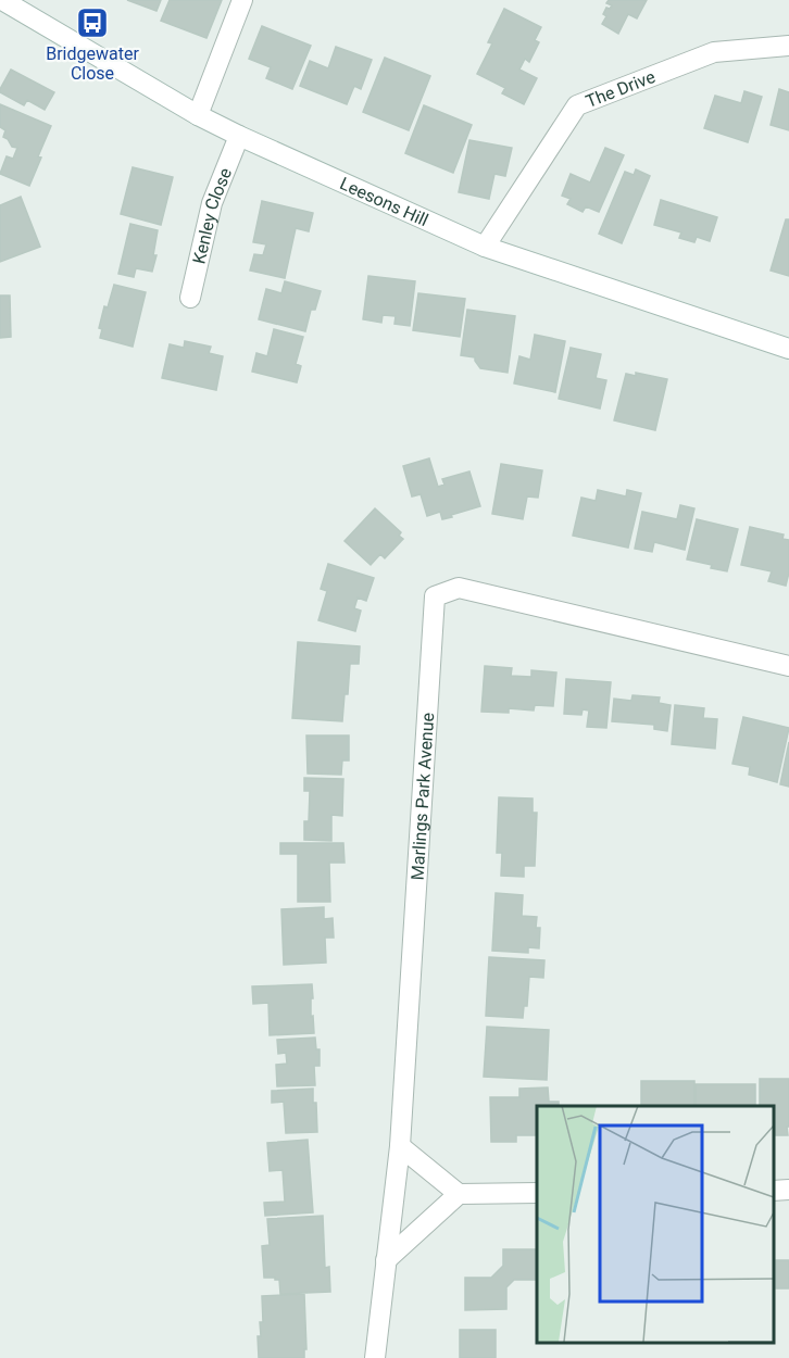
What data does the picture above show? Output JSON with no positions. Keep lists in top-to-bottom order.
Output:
{
  "streets": {
    "street": [
      "The Drive",
      "Leesons Hill",
      "Kenley Close",
      "Marlings Park Avenue"
    ]
  },
  "crossings": [
    ["The Drive", "Leesons Hill"],
    ["Leesons Hill", "Kenley Close"]
  ],
  "places": {
    "bus stop": ["Bridgewater Close"]
  }
}
